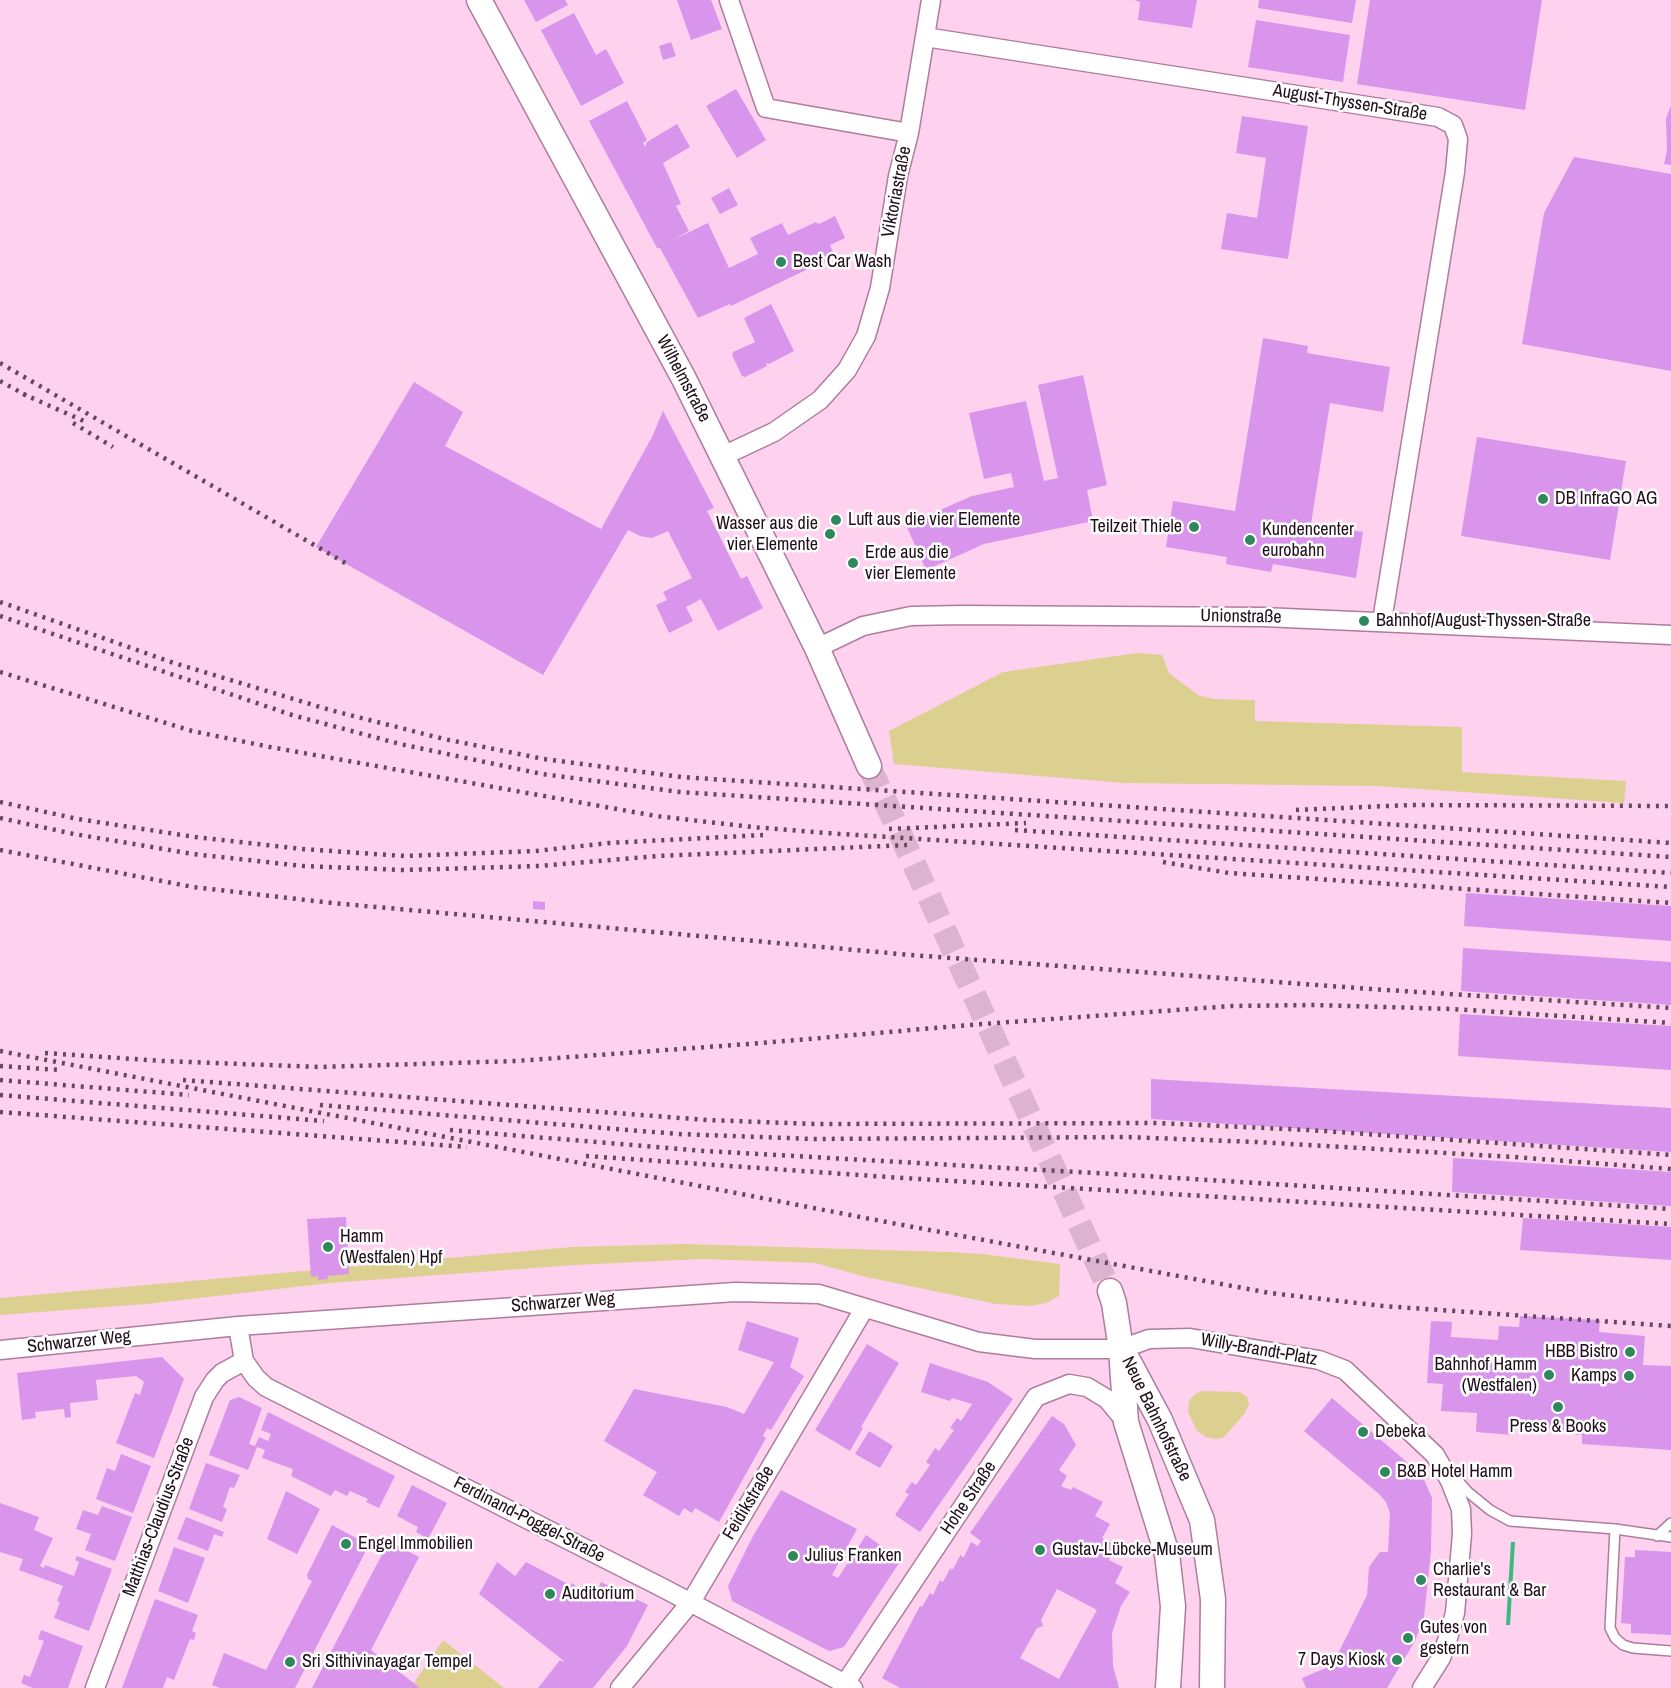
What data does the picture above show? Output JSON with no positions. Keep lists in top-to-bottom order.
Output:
{
  "streets": {
    "main road": ["Wilhelmstraße", "Neue Bahnhofstraße"],
    "street": [
      "August-Thyssen-Straße",
      "Viktoriastraße",
      "Unionstraße",
      "Schwarzer Weg",
      "Willy-Brandt-Platz",
      "Hohe Straße",
      "Feidikstraße",
      "Matthias-Claudius-Straße",
      "Ferdinand-Poggel-Straße"
    ]
  },
  "crossings": [
    ["August-Thyssen-Straße", "Viktoriastraße"],
    ["August-Thyssen-Straße", "Unionstraße"],
    ["Viktoriastraße", "Wilhelmstraße"],
    ["Wilhelmstraße", "Unionstraße"],
    ["Schwarzer Weg", "Willy-Brandt-Platz"],
    ["Schwarzer Weg", "Neue Bahnhofstraße"],
    ["Schwarzer Weg", "Feidikstraße"],
    ["Schwarzer Weg", "Ferdinand-Poggel-Straße"],
    ["Willy-Brandt-Platz", "Neue Bahnhofstraße"],
    ["Neue Bahnhofstraße", "Hohe Straße"],
    ["Hohe Straße", "Ferdinand-Poggel-Straße"],
    ["Feidikstraße", "Ferdinand-Poggel-Straße"],
    ["Matthias-Claudius-Straße", "Ferdinand-Poggel-Straße"]
  ],
  "places": [
    "Best Car Wash",
    "DB InfraGO AG",
    "Luft aus die vier Elemente",
    "Teilzeit Thiele",
    "Wasser aus die vier Elemente",
    "Kundencenter eurobahn",
    "Erde aus die vier Elemente",
    "Bahnhof/August-Thyssen-Straße",
    "Hamm (Westfalen) Hpf",
    "HBB Bistro",
    "Bahnhof Hamm (Westfalen)",
    "Kamps",
    "Press & Books",
    "Debeka",
    "B&B Hotel Hamm",
    "Engel Immobilien",
    "Gustav-Lübcke-Museum",
    "Julius Franken",
    "Charlie's Restaurant & Bar",
    "Auditorium",
    "Gutes von gestern",
    "7 Days Kiosk",
    "Sri Sithivinayagar Tempel"
  ]
}
